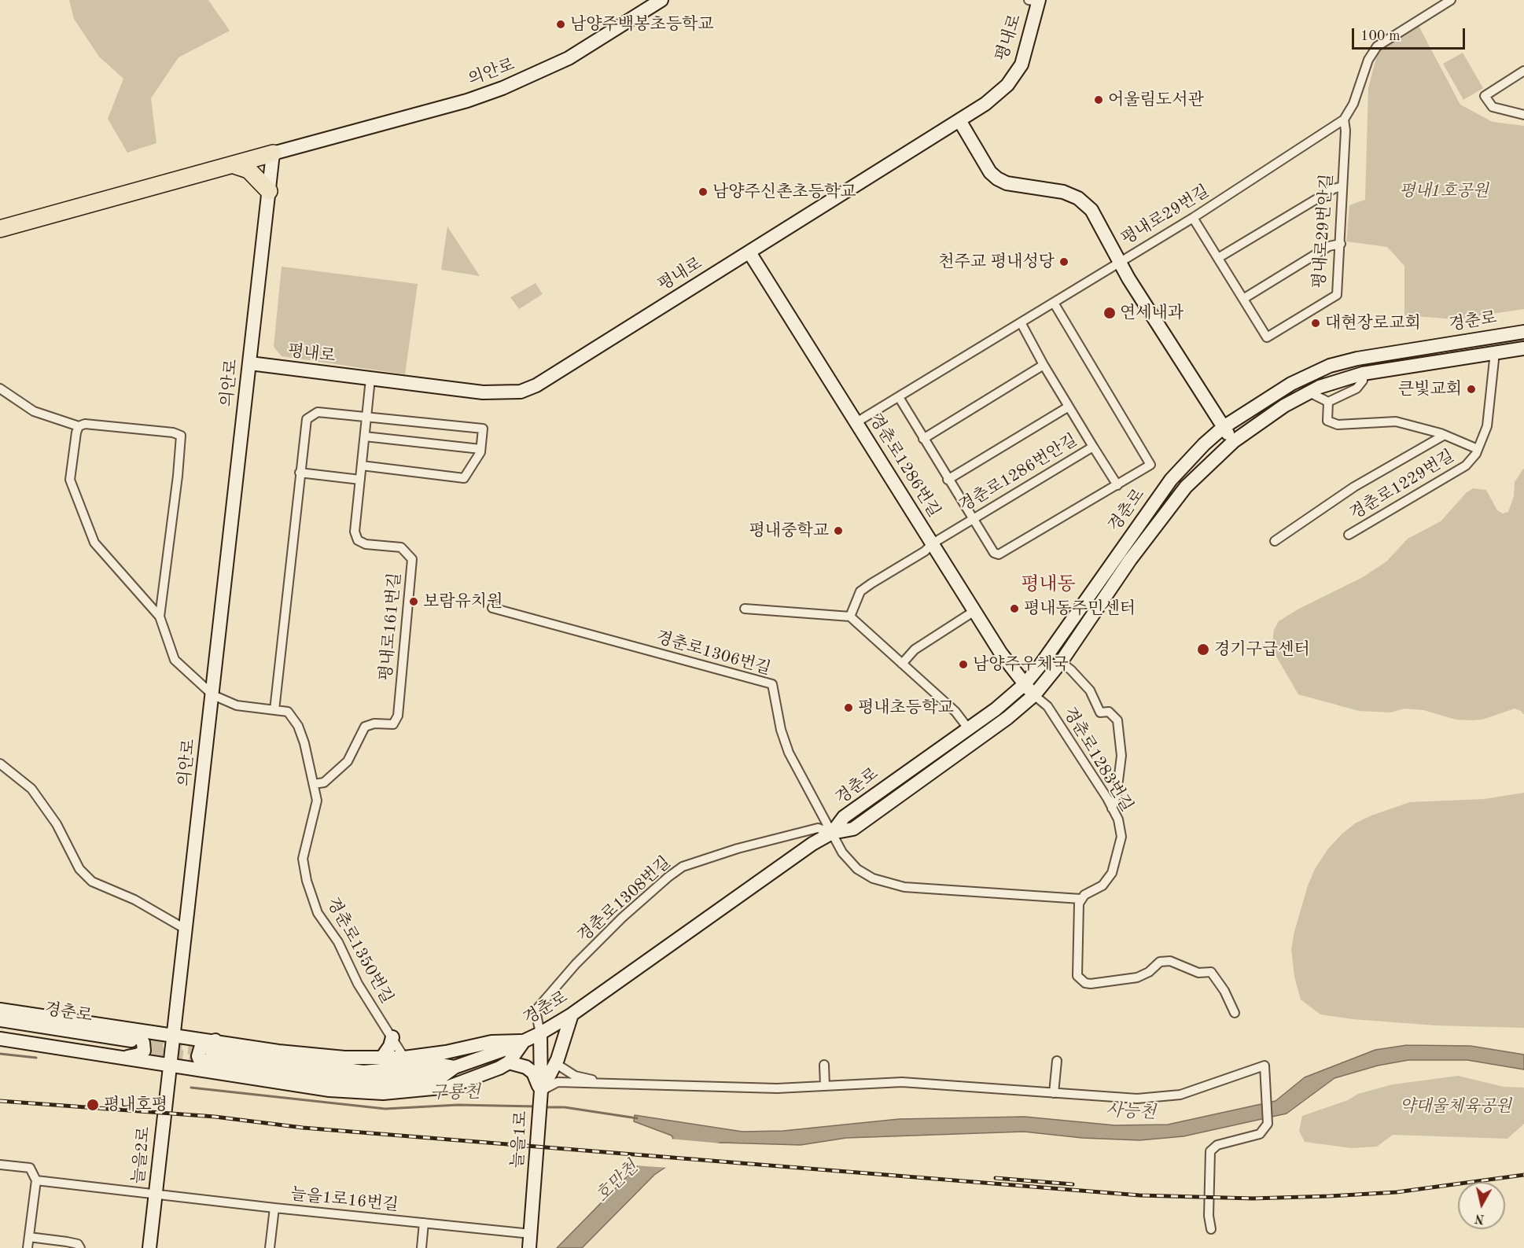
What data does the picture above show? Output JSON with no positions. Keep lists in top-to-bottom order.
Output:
{
  "streets": {
    "street": [
      "평내로",
      "의안로",
      "평내로29번길",
      "평내로29번안길",
      "경춘로",
      "경춘로1286번길",
      "경춘로1286번안길",
      "경춘로1229번길",
      "평내로161번길",
      "경춘로1306번길",
      "경춘로1283번길",
      "경춘로1308번길",
      "경춘로1350번길",
      "늘을1로",
      "늘을2로",
      "늘을1로16번길"
    ]
  },
  "crossings": [
    ["평내로", "의안로"],
    ["평내로", "경춘로1286번길"],
    ["평내로", "평내로161번길"],
    ["의안로", "경춘로1350번길"],
    ["의안로", "늘을2로"],
    ["평내로29번길", "평내로29번안길"],
    ["평내로29번길", "경춘로1286번길"],
    ["평내로29번길", "경춘로1286번안길"],
    ["경춘로", "경춘로1286번길"],
    ["경춘로", "경춘로1229번길"],
    ["경춘로", "경춘로1306번길"],
    ["경춘로", "경춘로1283번길"],
    ["경춘로", "경춘로1308번길"],
    ["경춘로", "늘을1로"],
    ["경춘로1286번길", "경춘로1286번안길"],
    ["경춘로1286번길", "경춘로1283번길"],
    ["평내로161번길", "경춘로1350번길"],
    ["경춘로1306번길", "경춘로1308번길"],
    ["경춘로1308번길", "늘을1로"],
    ["늘을1로", "늘을1로16번길"],
    ["늘을2로", "늘을1로16번길"]
  ],
  "districts": ["평내동"],
  "water": ["구룡천", "사능천", "호만천"],
  "parks": ["평내1호공원", "약대울체육공원"],
  "places": [
    "남양주백봉초등학교",
    "어울림도서관",
    "남양주신촌초등학교",
    "천주교 평내성당",
    "연세내과",
    "대현장로교회",
    "큰빛교회",
    "평내중학교",
    "보람유치원",
    "평내동주민센터",
    "경기구급센터",
    "남양주우체국",
    "평내초등학교",
    "평내호평"
  ],
  "scale_bar": "100 m",
  "north": "bottom"
}
